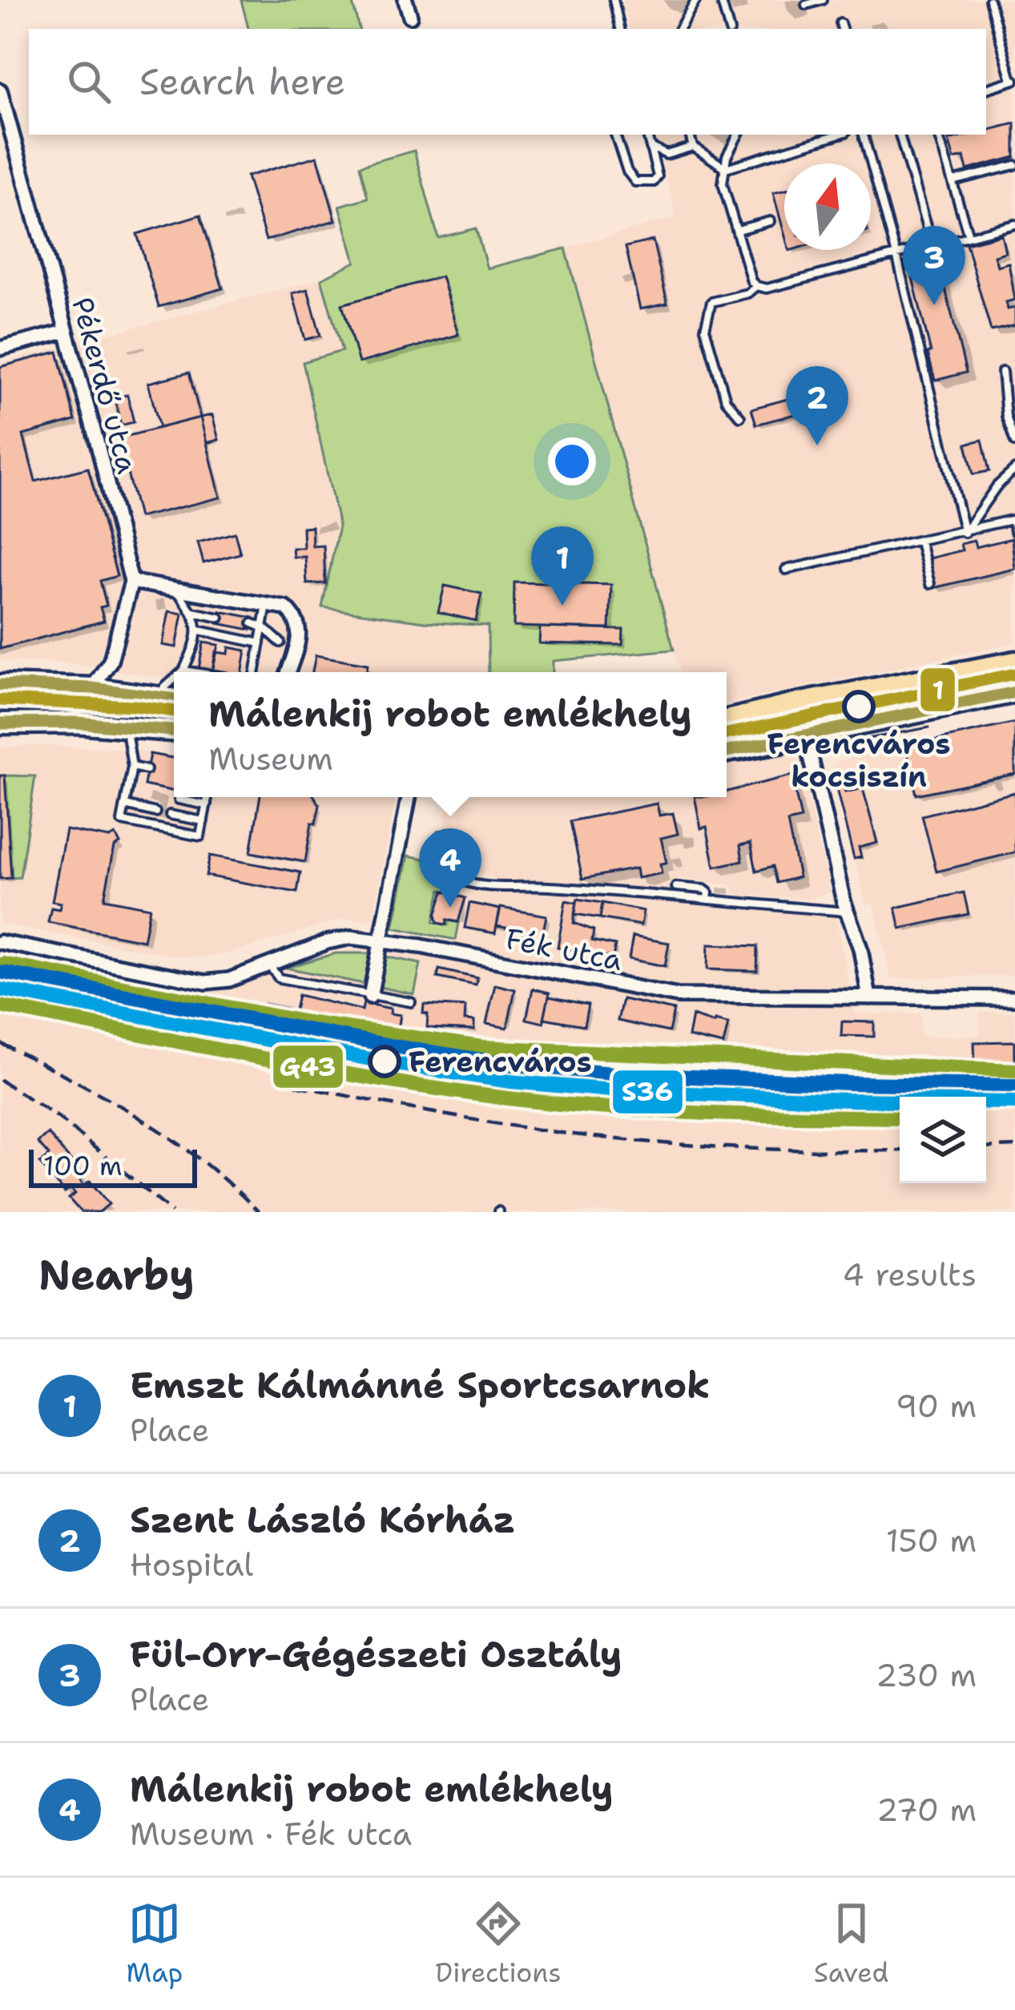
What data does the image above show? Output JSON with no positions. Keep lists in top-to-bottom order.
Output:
{
  "streets": {
    "street": ["Pékerdő utca", "Fék utca"]
  },
  "places": ["Ferencváros kocsiszín", "Ferencváros"],
  "lines": ["transit line 1", "transit line S36", "transit line G43"],
  "scale_bar": "100 m",
  "north": "top",
  "page": {
    "search": "Search here",
    "pins": [
      "3",
      "2",
      "1",
      "4"
    ],
    "popup": ["Málenkij robot emlékhely", "Museum"],
    "scale": "100 m",
    "heading": ["Nearby", "4 results"],
    "list": [
      {
        "mark": "1",
        "name": "Emszt Kálmánné Sportcsarnok",
        "note": "Place",
        "value": "90 m"
      },
      {
        "mark": "2",
        "name": "Szent László Kórház",
        "note": "Hospital",
        "value": "150 m"
      },
      {
        "mark": "3",
        "name": "Fül-Orr-Gégészeti Osztály",
        "note": "Place",
        "value": "230 m"
      },
      {
        "mark": "4",
        "name": "Málenkij robot emlékhely",
        "note": "Museum · Fék utca",
        "value": "270 m"
      }
    ],
    "nav": ["Map", "Directions", "Saved"]
  }
}
